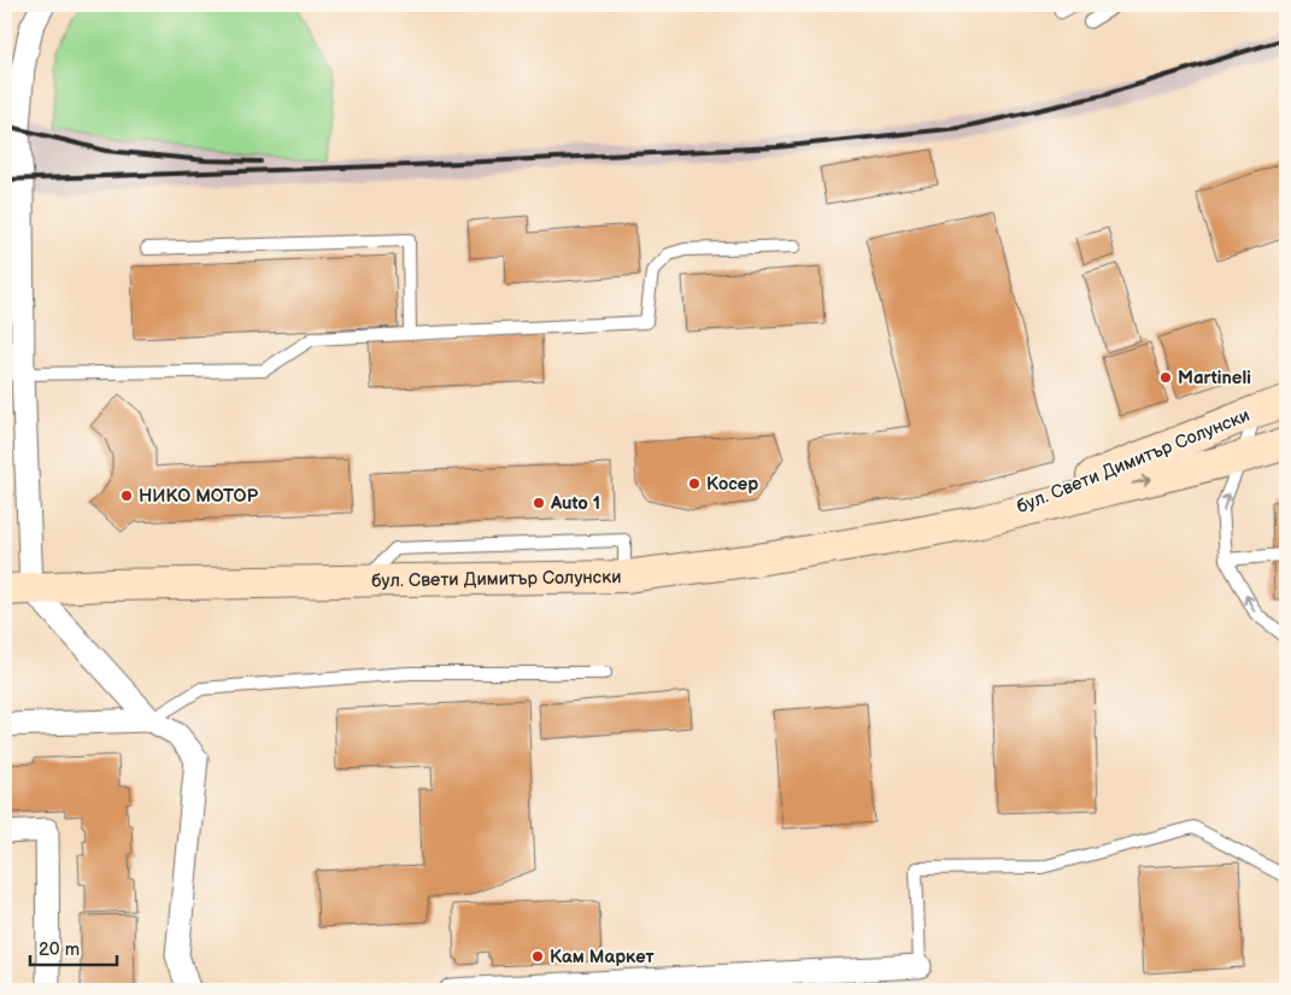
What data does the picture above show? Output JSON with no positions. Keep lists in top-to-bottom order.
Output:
{
  "streets": {
    "main road": ["бул. Свети Димитър Солунски"]
  },
  "places": [
    "Martineli",
    "Косер",
    "НИКО МОТОР",
    "Auto 1",
    "Кам Маркет"
  ],
  "scale_bar": "20 m"
}
